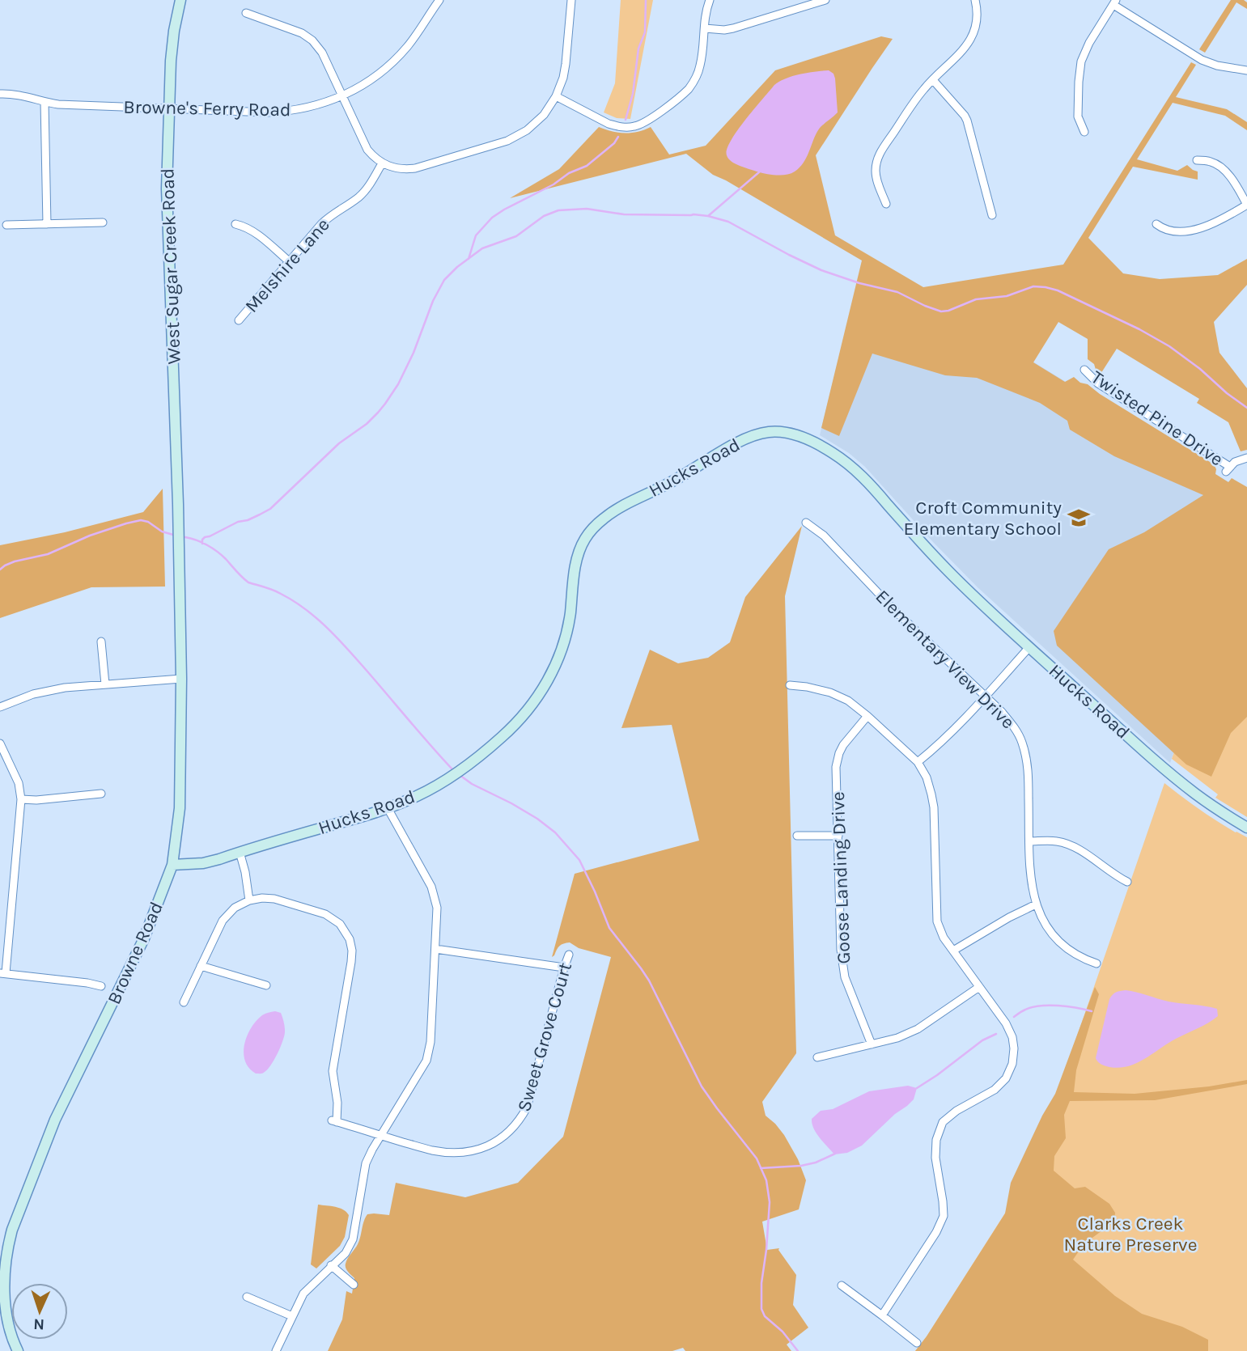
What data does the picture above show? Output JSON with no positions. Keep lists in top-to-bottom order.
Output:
{
  "streets": {
    "main road": ["West Sugar Creek Road", "Hucks Road", "Browne Road"],
    "street": [
      "Browne's Ferry Road",
      "Melshire Lane",
      "Twisted Pine Drive",
      "Elementary View Drive",
      "Goose Landing Drive",
      "Sweet Grove Court"
    ]
  },
  "crossings": [
    ["Browne's Ferry Road", "West Sugar Creek Road"],
    ["West Sugar Creek Road", "Browne Road"],
    ["Hucks Road", "Browne Road"]
  ],
  "parks": ["Clarks Creek Nature Preserve"],
  "places": {
    "school or university": ["Croft Community Elementary School"]
  },
  "north": "bottom"
}
